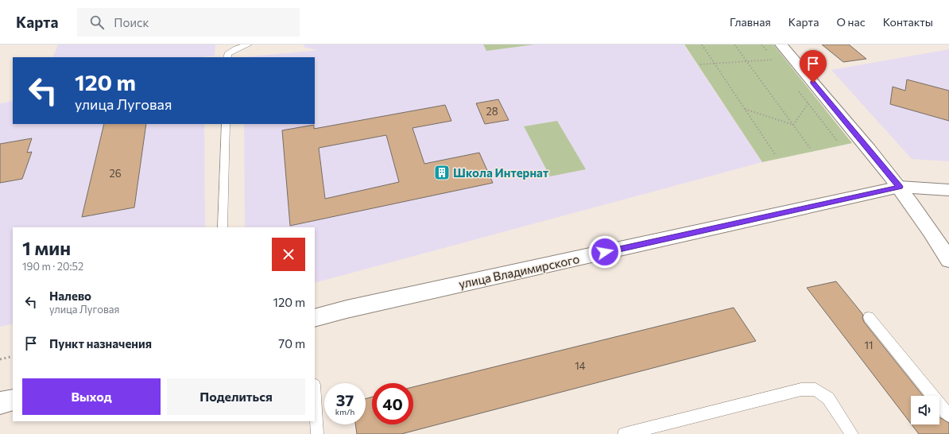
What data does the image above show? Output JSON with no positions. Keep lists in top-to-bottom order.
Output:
{
  "streets": {
    "street": ["улица Владимирского"]
  },
  "places": {
    "building": ["Школа Интернат"]
  },
  "house_numbers": [
    "28",
    "26",
    "11",
    "14"
  ],
  "page": {
    "header": "Карта",
    "search": "Поиск",
    "nav": [
      "Главная",
      "Карта",
      "О нас",
      "Контакты"
    ],
    "turn": ["120 m", "улица Луговая"],
    "heading": ["1 мин", "190 m · 20:52"],
    "list": [
      {
        "name": "Налево",
        "note": "улица Луговая",
        "value": "120 m"
      },
      {
        "name": "Пункт назначения",
        "value": "70 m"
      }
    ],
    "buttons": ["Выход", "Поделиться"],
    "speed": "37 km/h",
    "limit": "40"
  }
}
